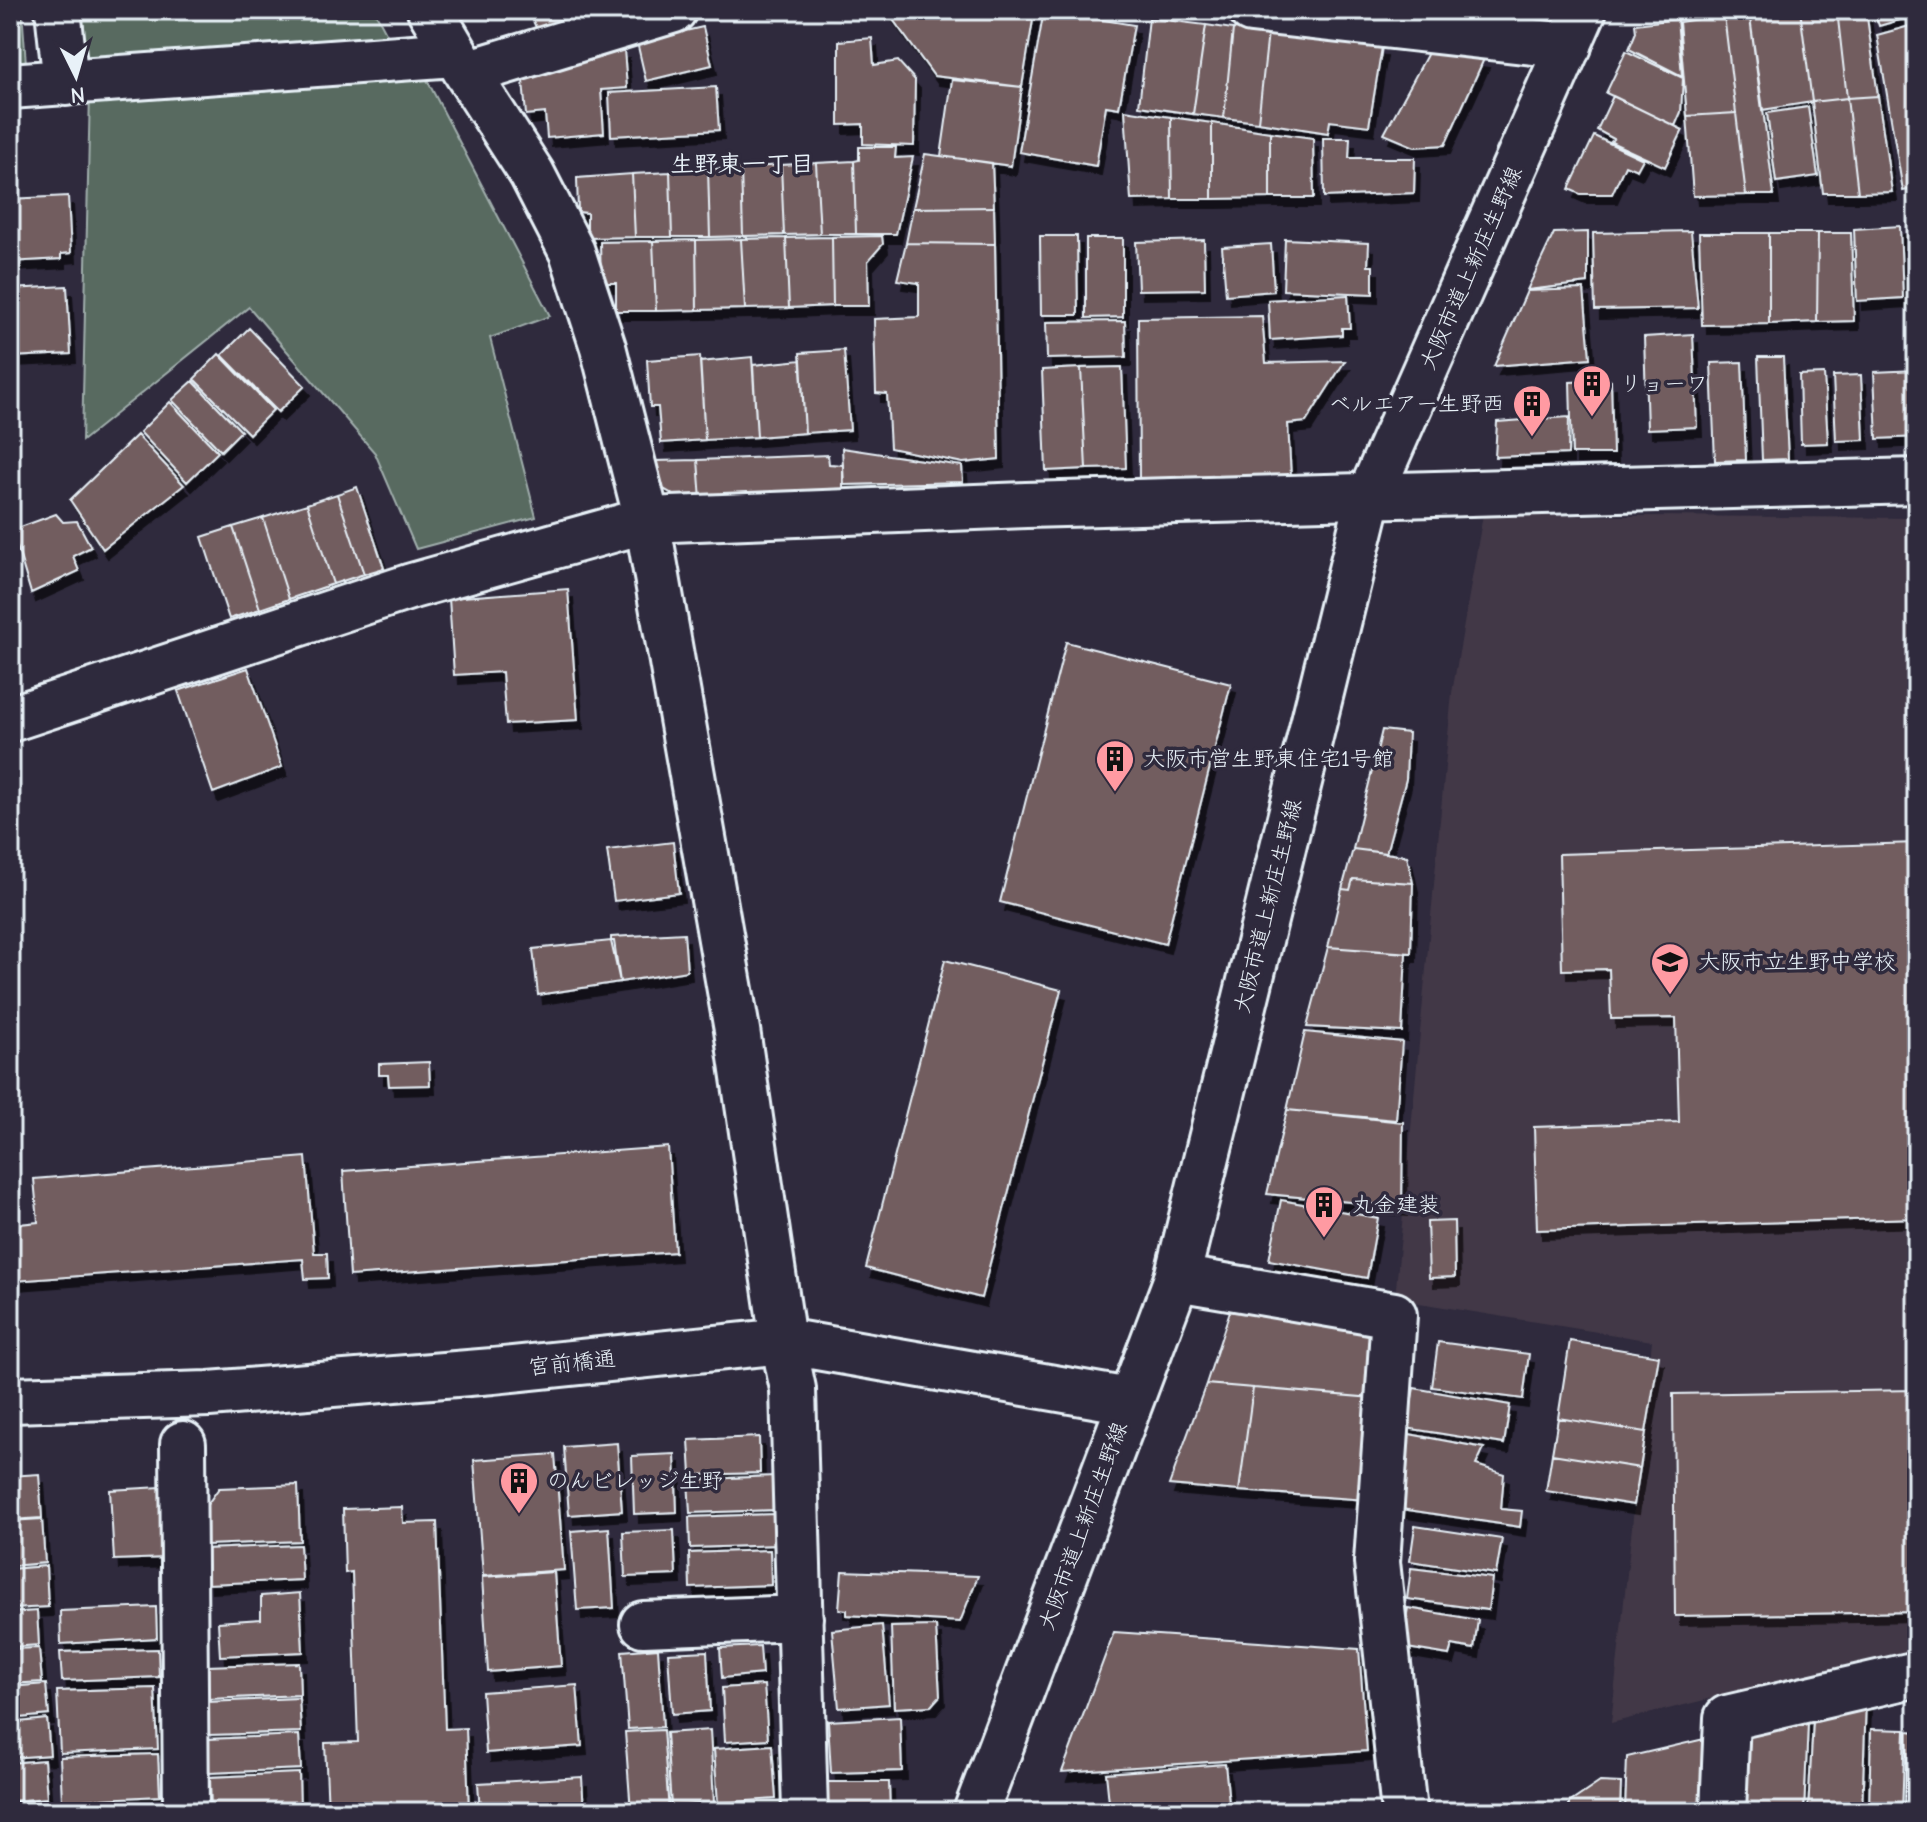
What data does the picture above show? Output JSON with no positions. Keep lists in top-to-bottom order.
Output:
{
  "streets": {
    "street": ["大阪市道上新庄生野線", "宮前橋通"]
  },
  "crossings": [
    ["大阪市道上新庄生野線", "宮前橋通"]
  ],
  "districts": ["生野東一丁目"],
  "places": {
    "building": [
      "リョーワ",
      "ベルエアー生野西",
      "大阪市営生野東住宅1号館",
      "丸金建装",
      "のんビレッジ生野"
    ],
    "school or university": ["大阪市立生野中学校"]
  },
  "north": "bottom"
}
